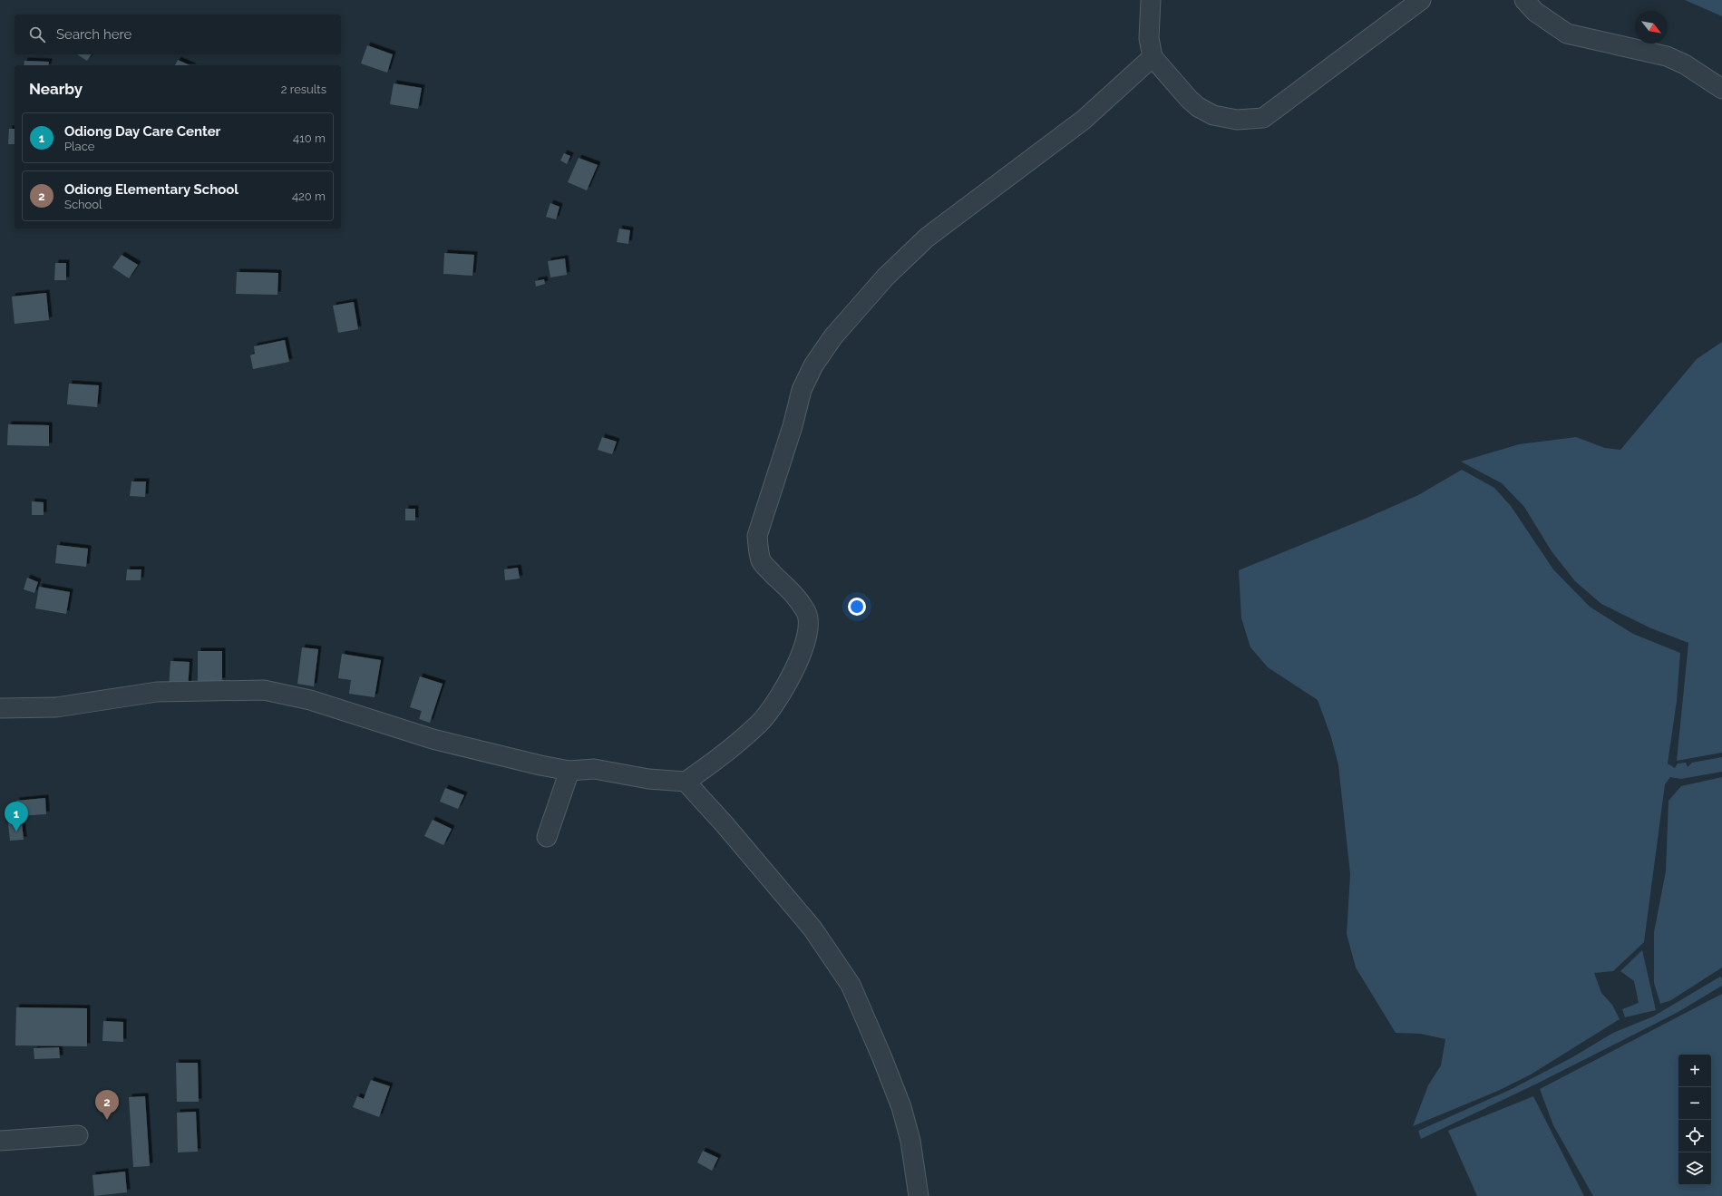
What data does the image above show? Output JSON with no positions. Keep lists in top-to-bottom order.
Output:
{
  "north": "bottom right",
  "page": {
    "search": "Search here",
    "heading": ["Nearby", "2 results"],
    "list": [
      {
        "mark": "1",
        "name": "Odiong Day Care Center",
        "note": "Place",
        "value": "410 m"
      },
      {
        "mark": "2",
        "name": "Odiong Elementary School",
        "note": "School",
        "value": "420 m"
      }
    ],
    "pins": ["1", "2"],
    "map_buttons": ["+", "−"]
  }
}
